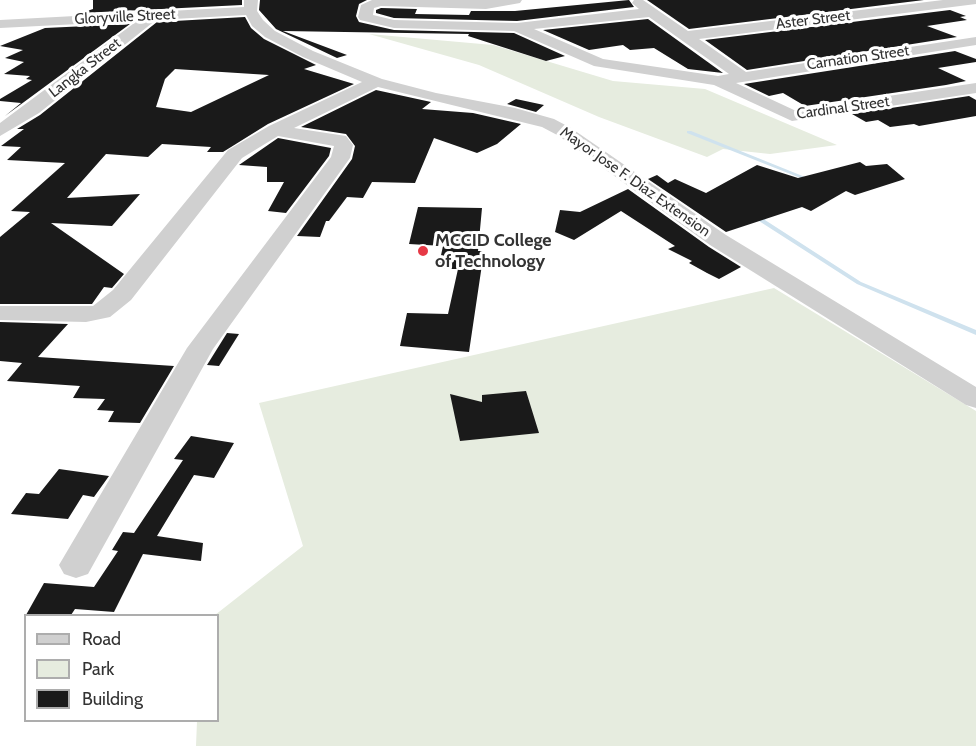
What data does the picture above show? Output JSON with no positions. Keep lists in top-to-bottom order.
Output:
{
  "streets": {
    "street": [
      "Gloryville Street",
      "Aster Street",
      "Carnation Street",
      "Langka Street",
      "Cardinal Street",
      "Mayor Jose F. Diaz Extension"
    ]
  },
  "crossings": [
    ["Gloryville Street", "Langka Street"],
    ["Gloryville Street", "Mayor Jose F. Diaz Extension"],
    ["Carnation Street", "Cardinal Street"]
  ],
  "places": ["MCCID College of Technology"],
  "legend": ["Road", "Park", "Building"]
}
